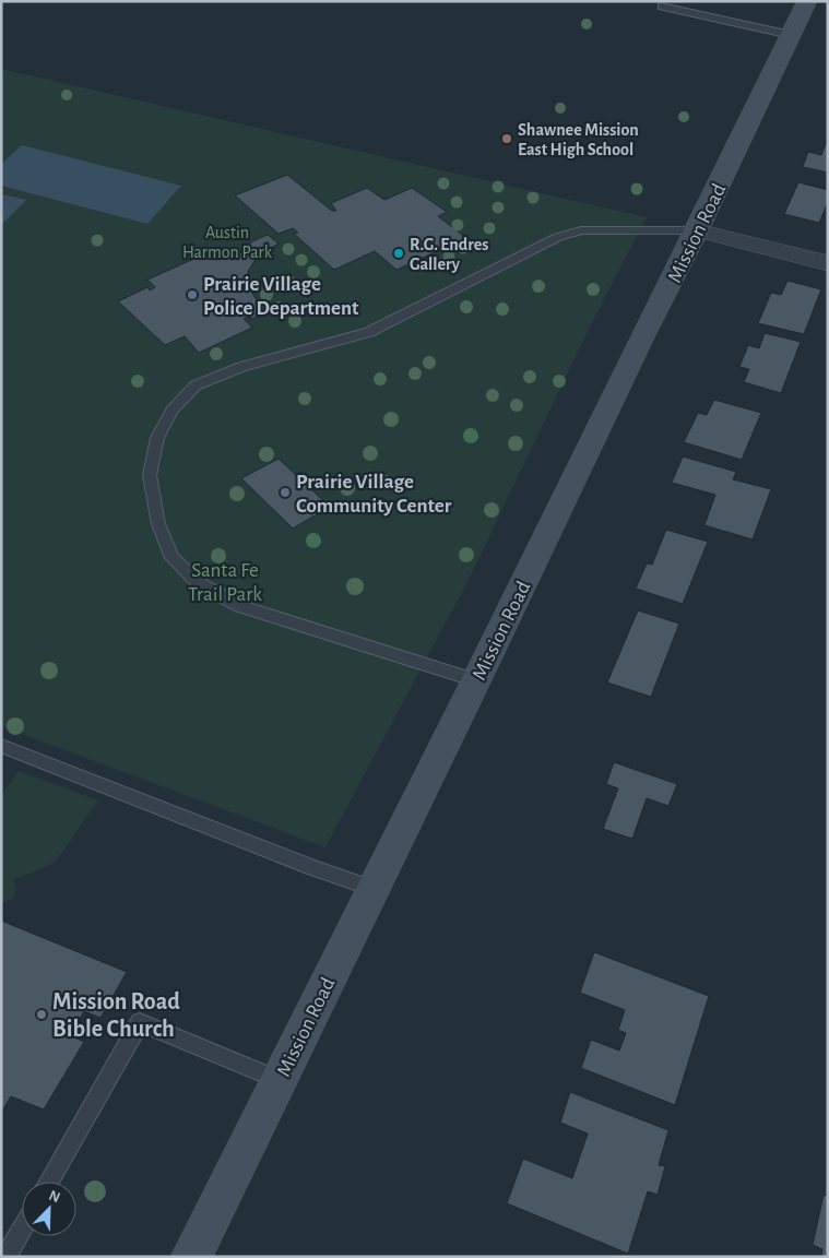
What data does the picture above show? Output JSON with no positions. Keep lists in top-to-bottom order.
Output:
{
  "streets": {
    "main road": ["Mission Road"]
  },
  "parks": ["Austin Harmon Park", "Santa Fe Trail Park"],
  "places": [
    "Shawnee Mission East High School",
    "R.G. Endres Gallery",
    "Prairie Village Police Department",
    "Prairie Village Community Center",
    "Mission Road Bible Church"
  ],
  "north": "top right"
}
